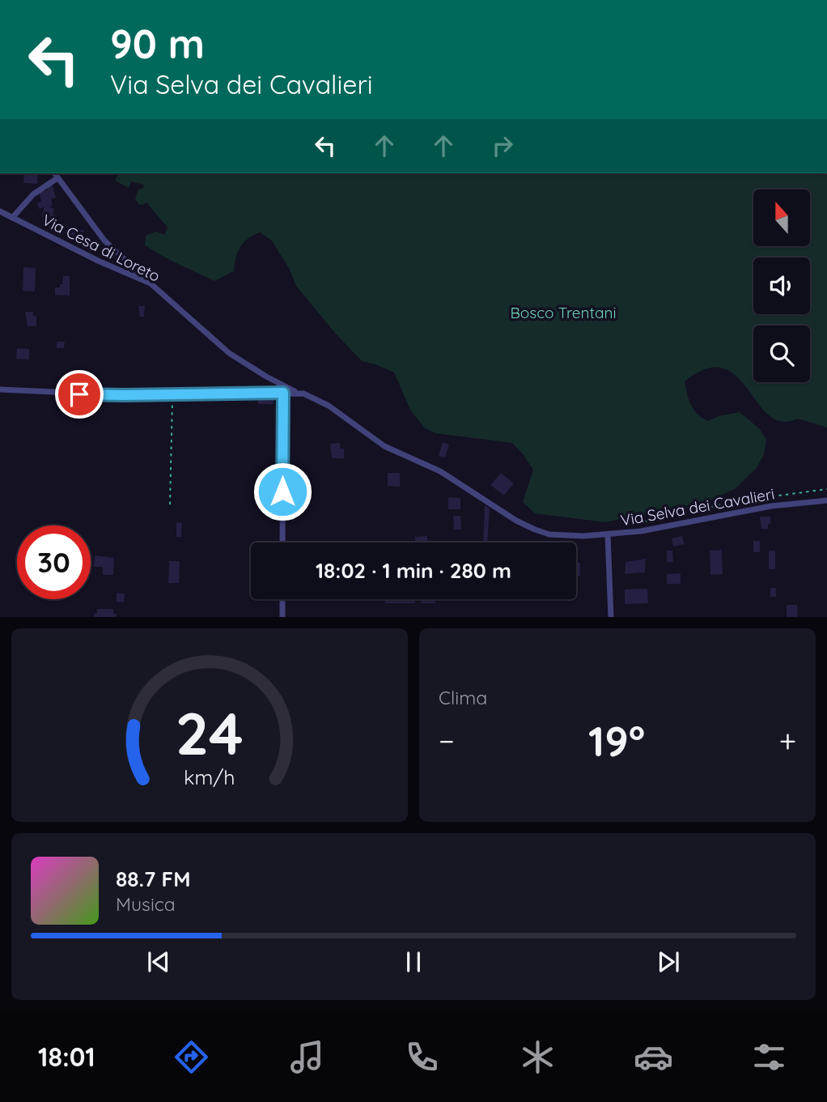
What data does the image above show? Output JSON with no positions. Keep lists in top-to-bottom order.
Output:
{
  "streets": {
    "street": ["Via Cesa di Loreto", "Via Selva dei Cavalieri"]
  },
  "crossings": [
    ["Via Cesa di Loreto", "Via Selva dei Cavalieri"]
  ],
  "parks": ["Bosco Trentani"],
  "north": "top",
  "page": {
    "turn": ["90 m", "Via Selva dei Cavalieri"],
    "limit": "30",
    "trip": "18:02 · 1 min · 280 m",
    "tile": "Clima",
    "heat": ["−", "19°", "+"],
    "song": ["88.7 FM", "Musica"],
    "tabs": "18:01",
    "gauge": ["24", "km/h"]
  }
}
